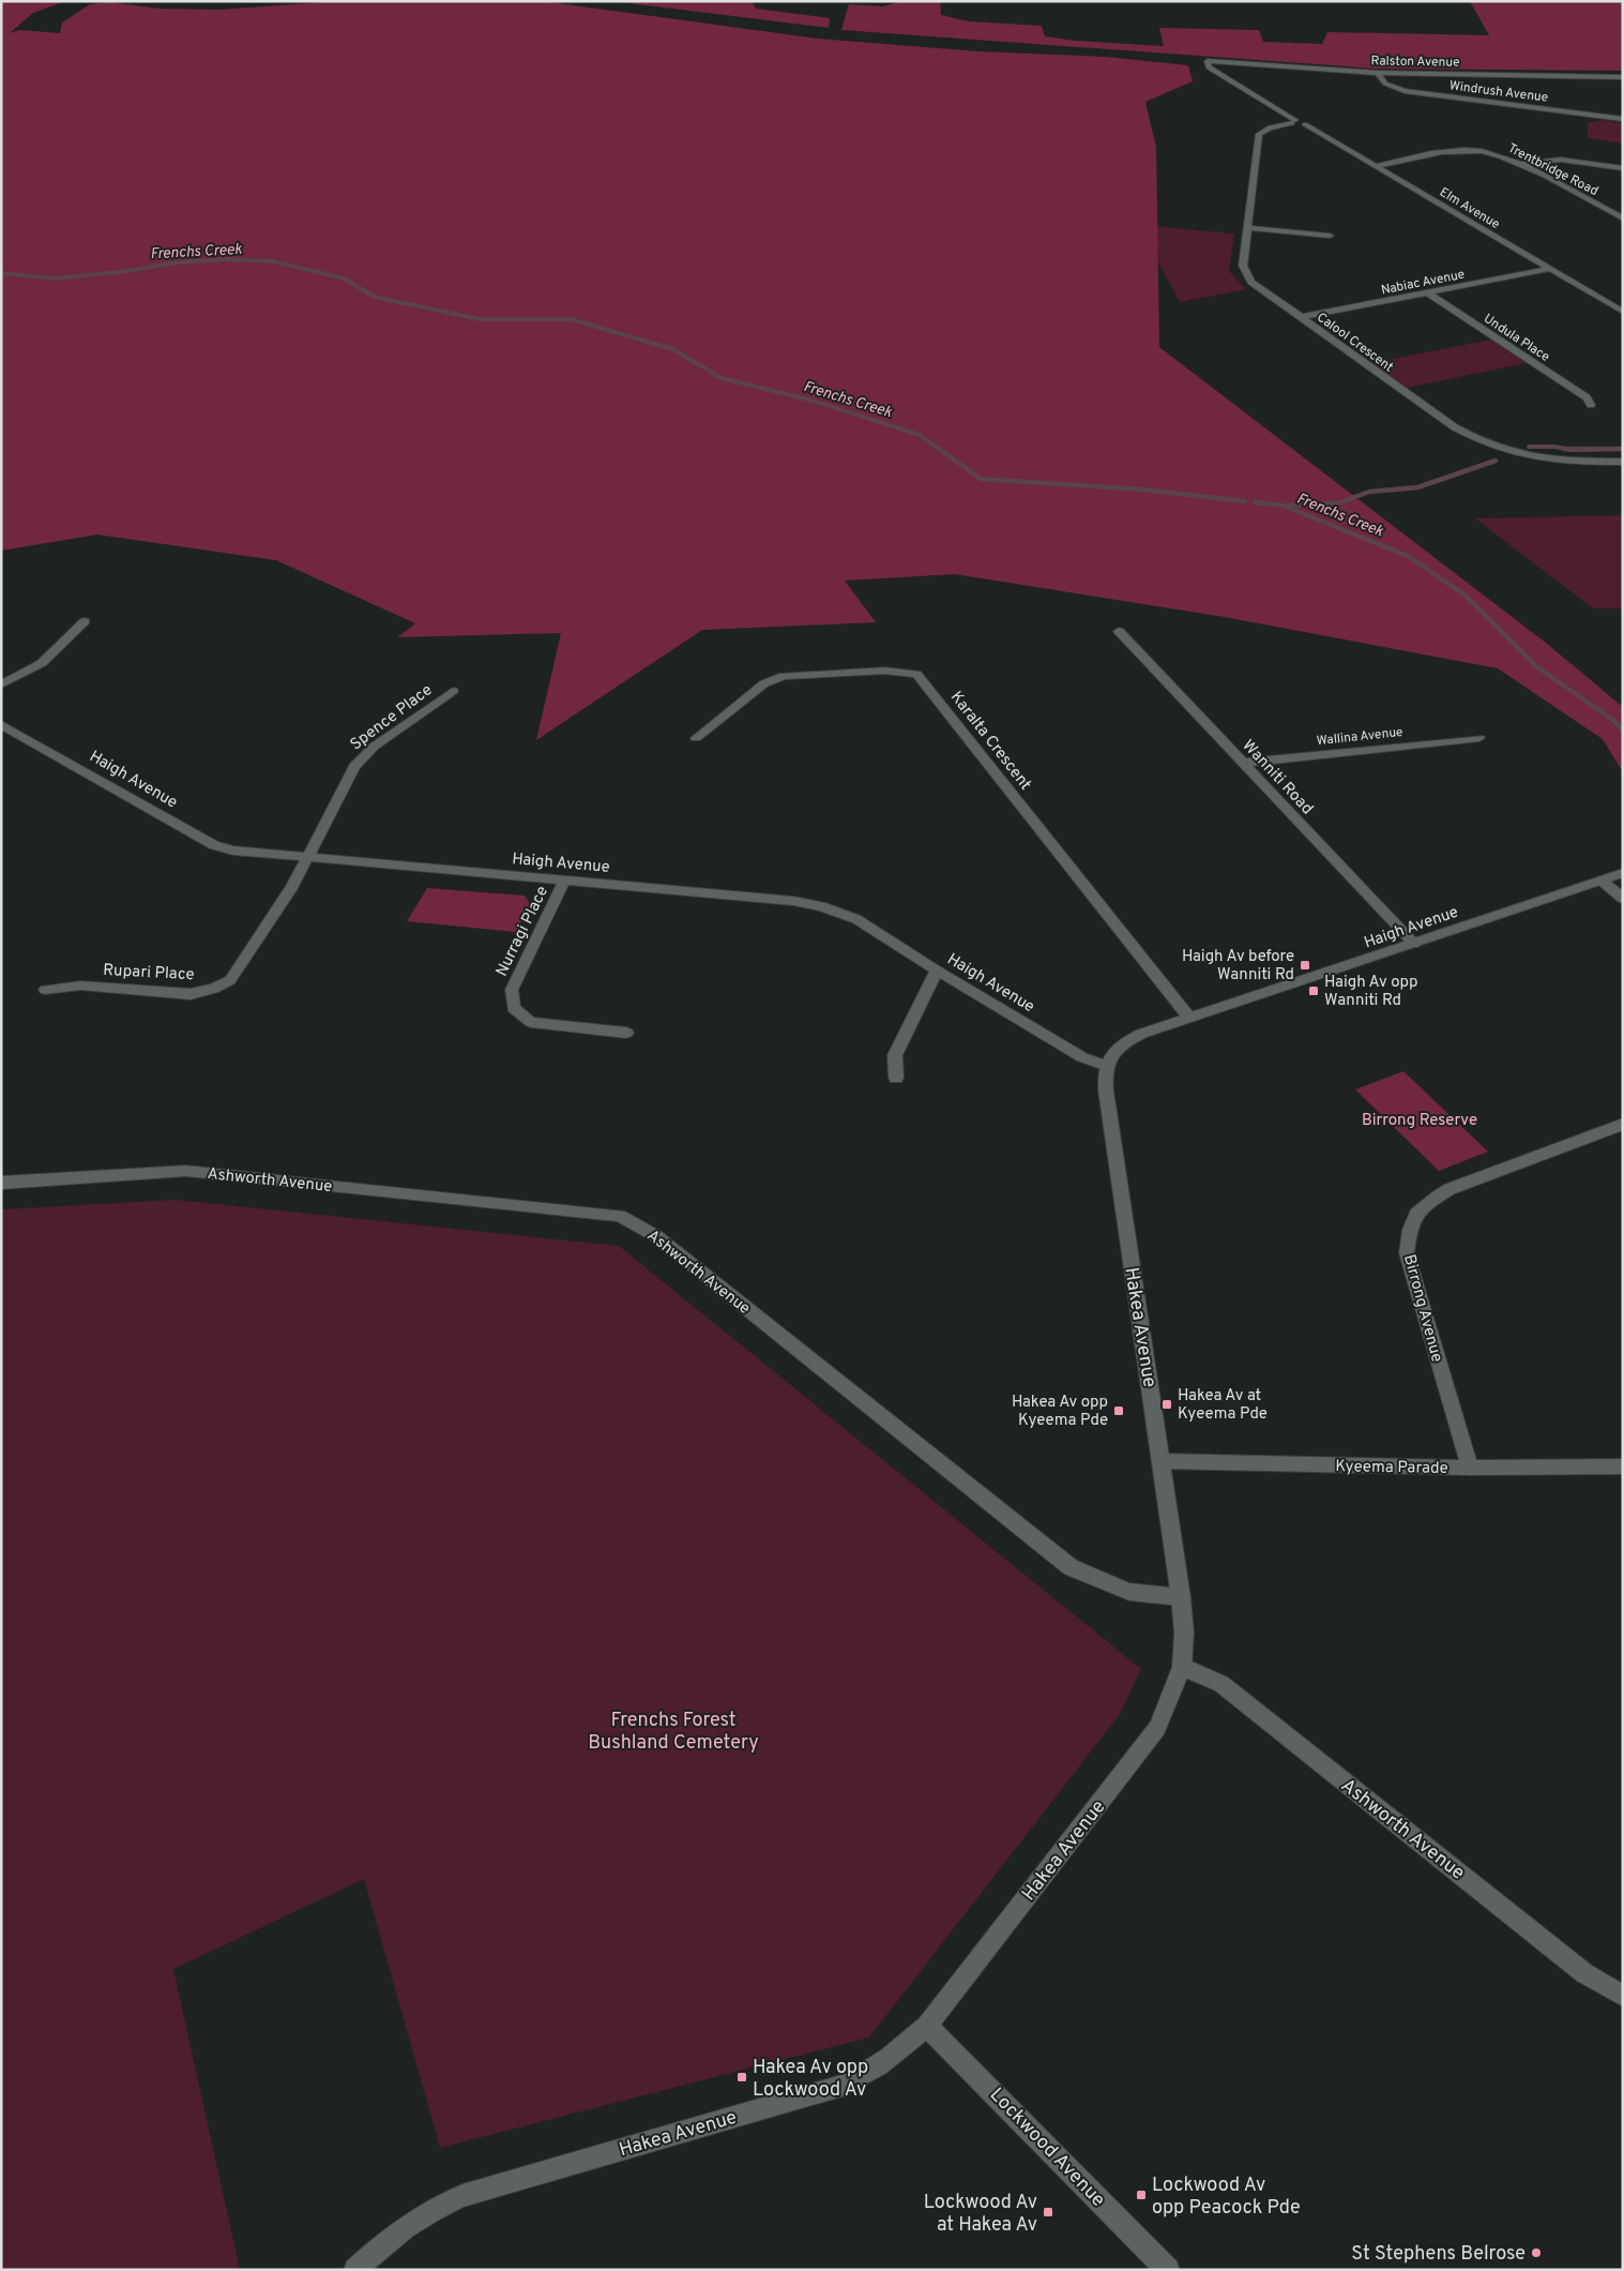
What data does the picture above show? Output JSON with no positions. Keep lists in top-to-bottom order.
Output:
{
  "streets": {
    "street": [
      "Ralston Avenue",
      "Windrush Avenue",
      "Trentbridge Road",
      "Elm Avenue",
      "Nabiac Avenue",
      "Undula Place",
      "Calool Crescent",
      "Spence Place",
      "Wallina Avenue",
      "Karalta Crescent",
      "Wanniti Road",
      "Haigh Avenue",
      "Nurragi Place",
      "Rupari Place",
      "Ashworth Avenue",
      "Birrong Avenue",
      "Hakea Avenue",
      "Kyeema Parade",
      "Lockwood Avenue"
    ]
  },
  "crossings": [
    ["Ralston Avenue", "Windrush Avenue"],
    ["Ralston Avenue", "Elm Avenue"],
    ["Ralston Avenue", "Calool Crescent"],
    ["Trentbridge Road", "Elm Avenue"],
    ["Elm Avenue", "Nabiac Avenue"],
    ["Elm Avenue", "Calool Crescent"],
    ["Nabiac Avenue", "Undula Place"],
    ["Nabiac Avenue", "Calool Crescent"],
    ["Spence Place", "Haigh Avenue"],
    ["Spence Place", "Rupari Place"],
    ["Wallina Avenue", "Wanniti Road"],
    ["Karalta Crescent", "Haigh Avenue"],
    ["Wanniti Road", "Haigh Avenue"],
    ["Haigh Avenue", "Nurragi Place"],
    ["Haigh Avenue", "Rupari Place"],
    ["Haigh Avenue", "Hakea Avenue"],
    ["Ashworth Avenue", "Hakea Avenue"],
    ["Birrong Avenue", "Kyeema Parade"],
    ["Hakea Avenue", "Kyeema Parade"],
    ["Hakea Avenue", "Lockwood Avenue"]
  ],
  "water": ["Frenchs Creek"],
  "parks": ["Birrong Reserve", "Frenchs Forest Bushland Cemetery"],
  "places": {
    "transit": [
      "Haigh Av before Wanniti Rd",
      "Haigh Av opp Wanniti Rd",
      "Hakea Av at Kyeema Pde",
      "Hakea Av opp Kyeema Pde",
      "Hakea Av opp Lockwood Av",
      "Lockwood Av opp Peacock Pde",
      "Lockwood Av at Hakea Av"
    ],
    "other": ["St Stephens Belrose"]
  }
}
